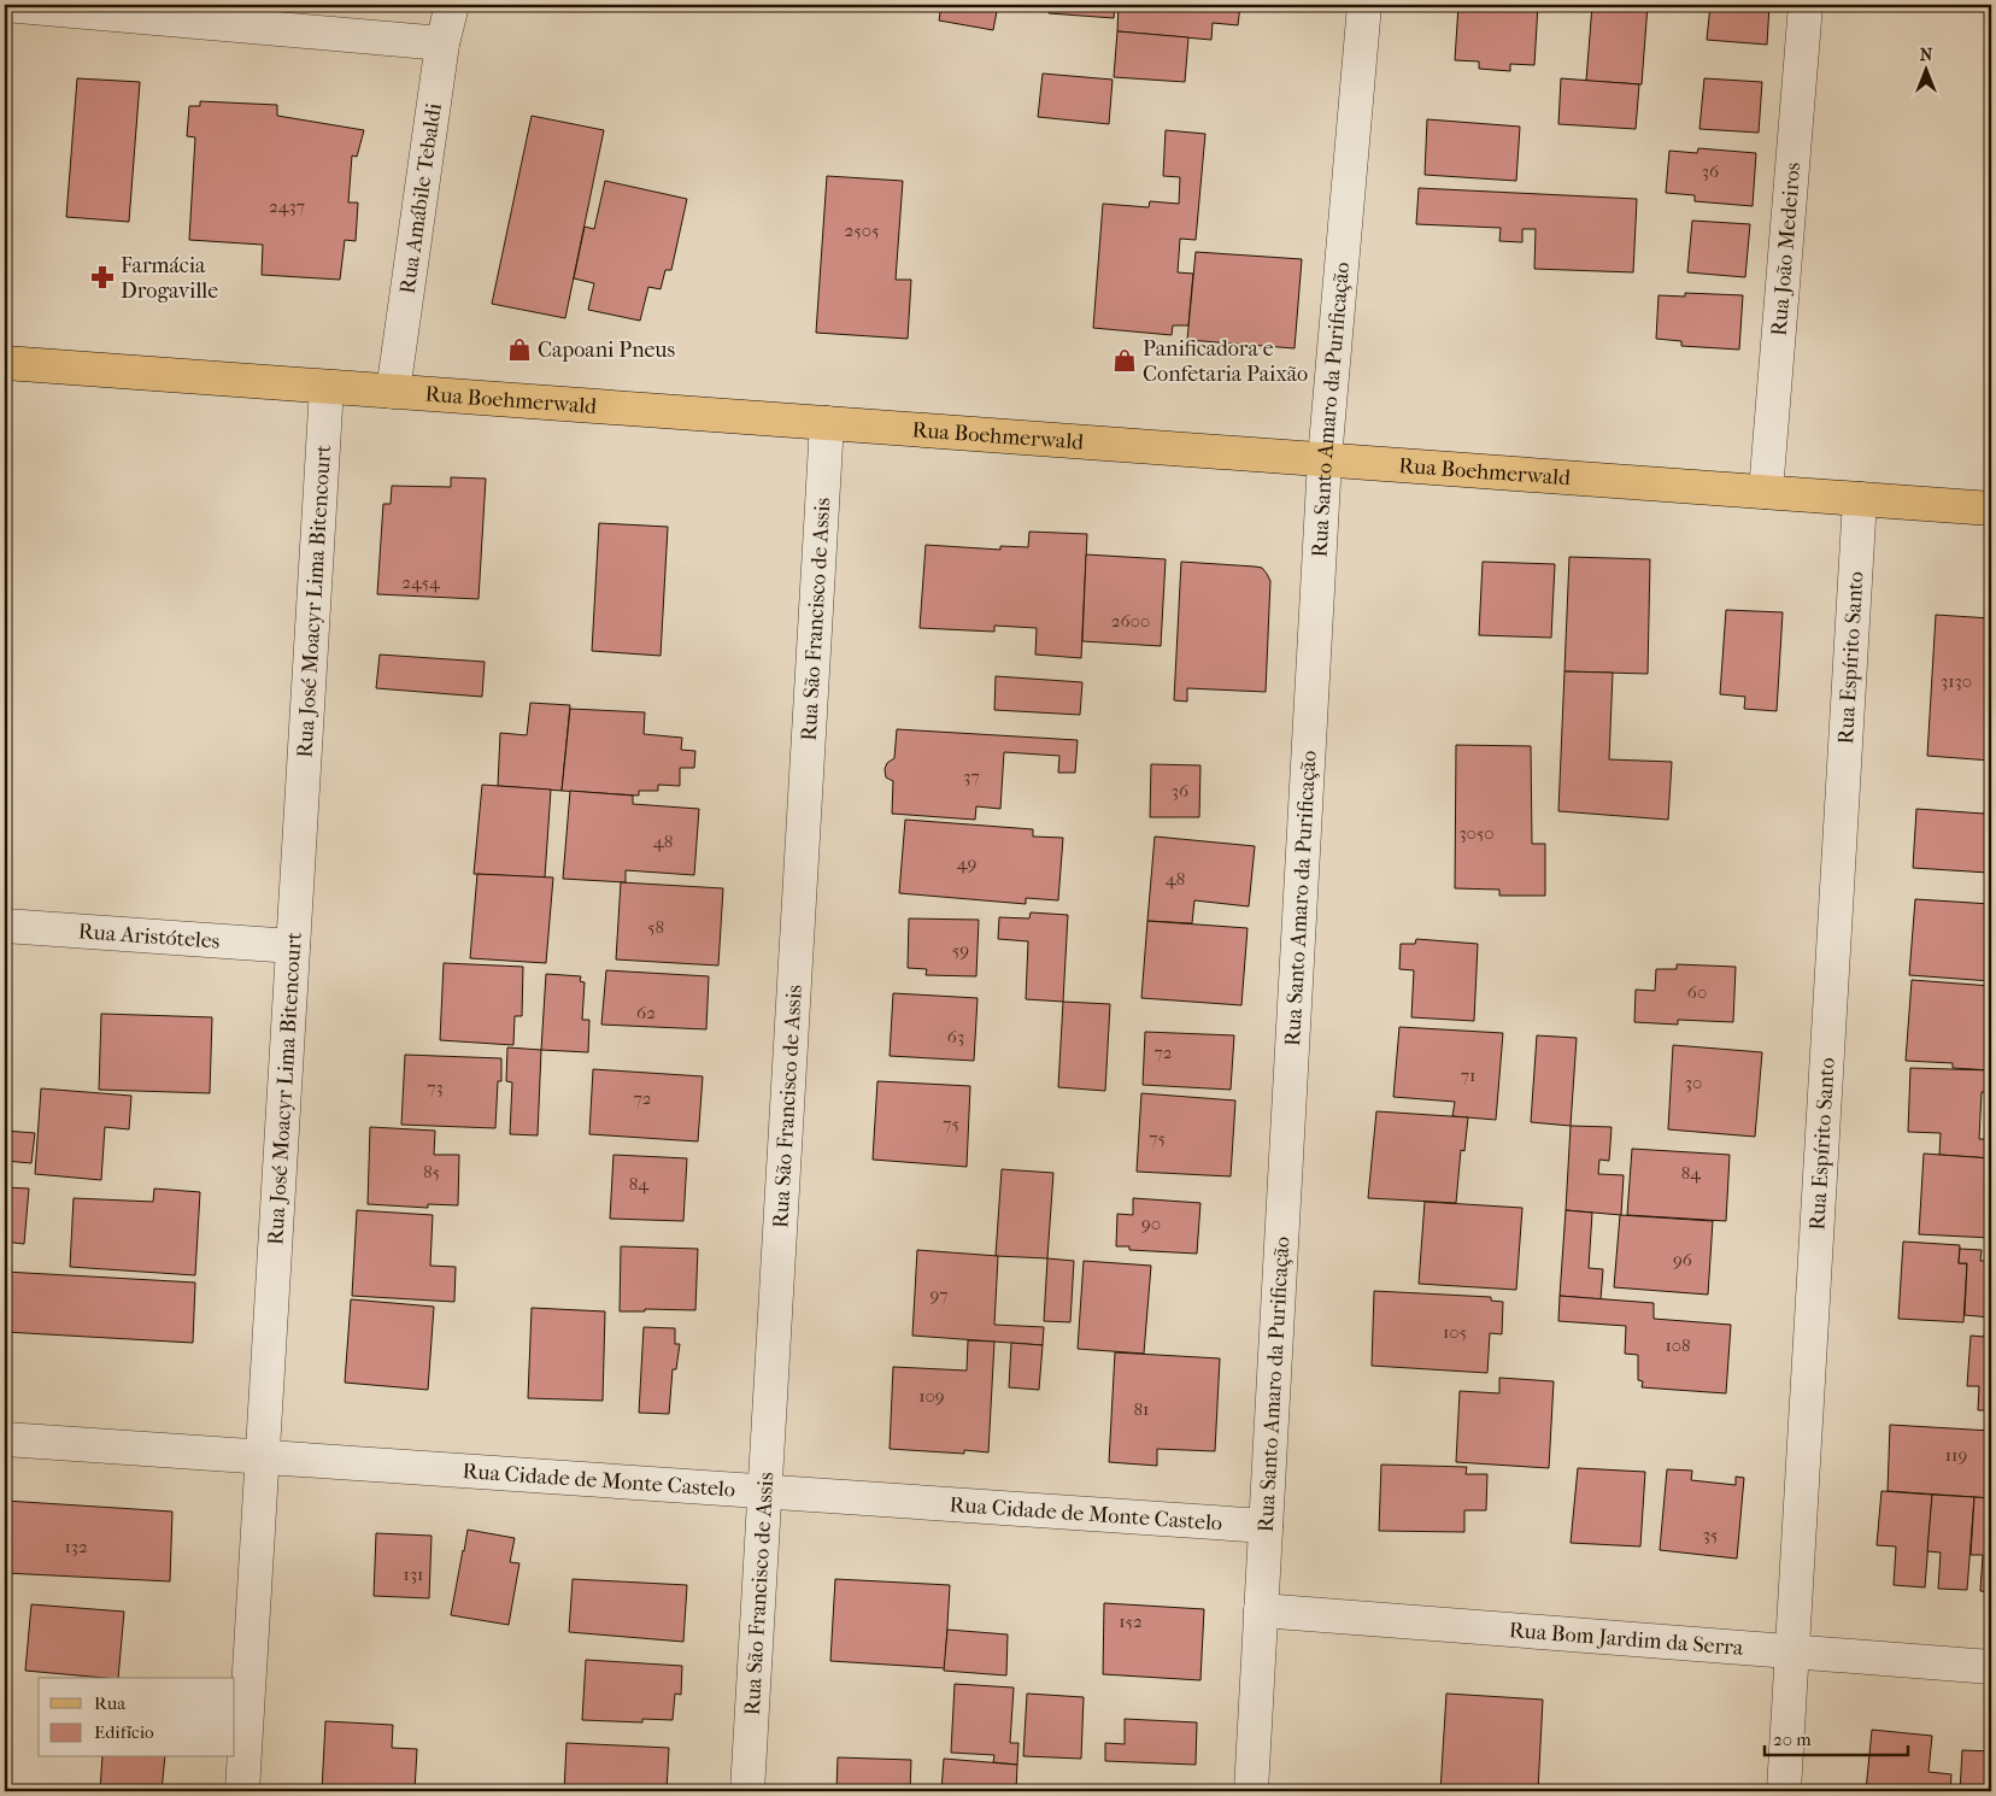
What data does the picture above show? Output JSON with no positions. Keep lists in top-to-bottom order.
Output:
{
  "streets": {
    "main road": ["Rua Boehmerwald"],
    "street": [
      "Rua Amábile Tebaldi",
      "Rua João Medeiros",
      "Rua Santo Amaro da Purificação",
      "Rua José Moacyr Lima Bitencourt",
      "Rua São Francisco de Assis",
      "Rua Espírito Santo",
      "Rua Aristóteles",
      "Rua Cidade de Monte Castelo",
      "Rua Bom Jardim da Serra"
    ]
  },
  "crossings": [
    ["Rua Amábile Tebaldi", "Rua Boehmerwald"],
    ["Rua João Medeiros", "Rua Boehmerwald"],
    ["Rua Boehmerwald", "Rua Santo Amaro da Purificação"],
    ["Rua Boehmerwald", "Rua José Moacyr Lima Bitencourt"],
    ["Rua Boehmerwald", "Rua São Francisco de Assis"],
    ["Rua Boehmerwald", "Rua Espírito Santo"],
    ["Rua Santo Amaro da Purificação", "Rua Cidade de Monte Castelo"],
    ["Rua Santo Amaro da Purificação", "Rua Bom Jardim da Serra"],
    ["Rua José Moacyr Lima Bitencourt", "Rua Aristóteles"],
    ["Rua José Moacyr Lima Bitencourt", "Rua Cidade de Monte Castelo"],
    ["Rua São Francisco de Assis", "Rua Cidade de Monte Castelo"],
    ["Rua Espírito Santo", "Rua Bom Jardim da Serra"]
  ],
  "places": {
    "pharmacy": ["Farmácia Drogaville"],
    "shop": ["Capoani Pneus", "Panificadora e Confetaria Paixão"]
  },
  "house_numbers": [
    "36",
    "2437",
    "2505",
    "2454",
    "2600",
    "3130",
    "37",
    "36",
    "3050",
    "48",
    "49",
    "48",
    "58",
    "59",
    "60",
    "62",
    "63",
    "72",
    "71",
    "30",
    "73",
    "72",
    "75",
    "75",
    "85",
    "84",
    "84",
    "90",
    "96",
    "97",
    "105",
    "108",
    "109",
    "81",
    "119",
    "35",
    "132",
    "131",
    "152"
  ],
  "legend": ["Rua", "Edifício"],
  "scale_bar": "20 m",
  "north": "top"
}
